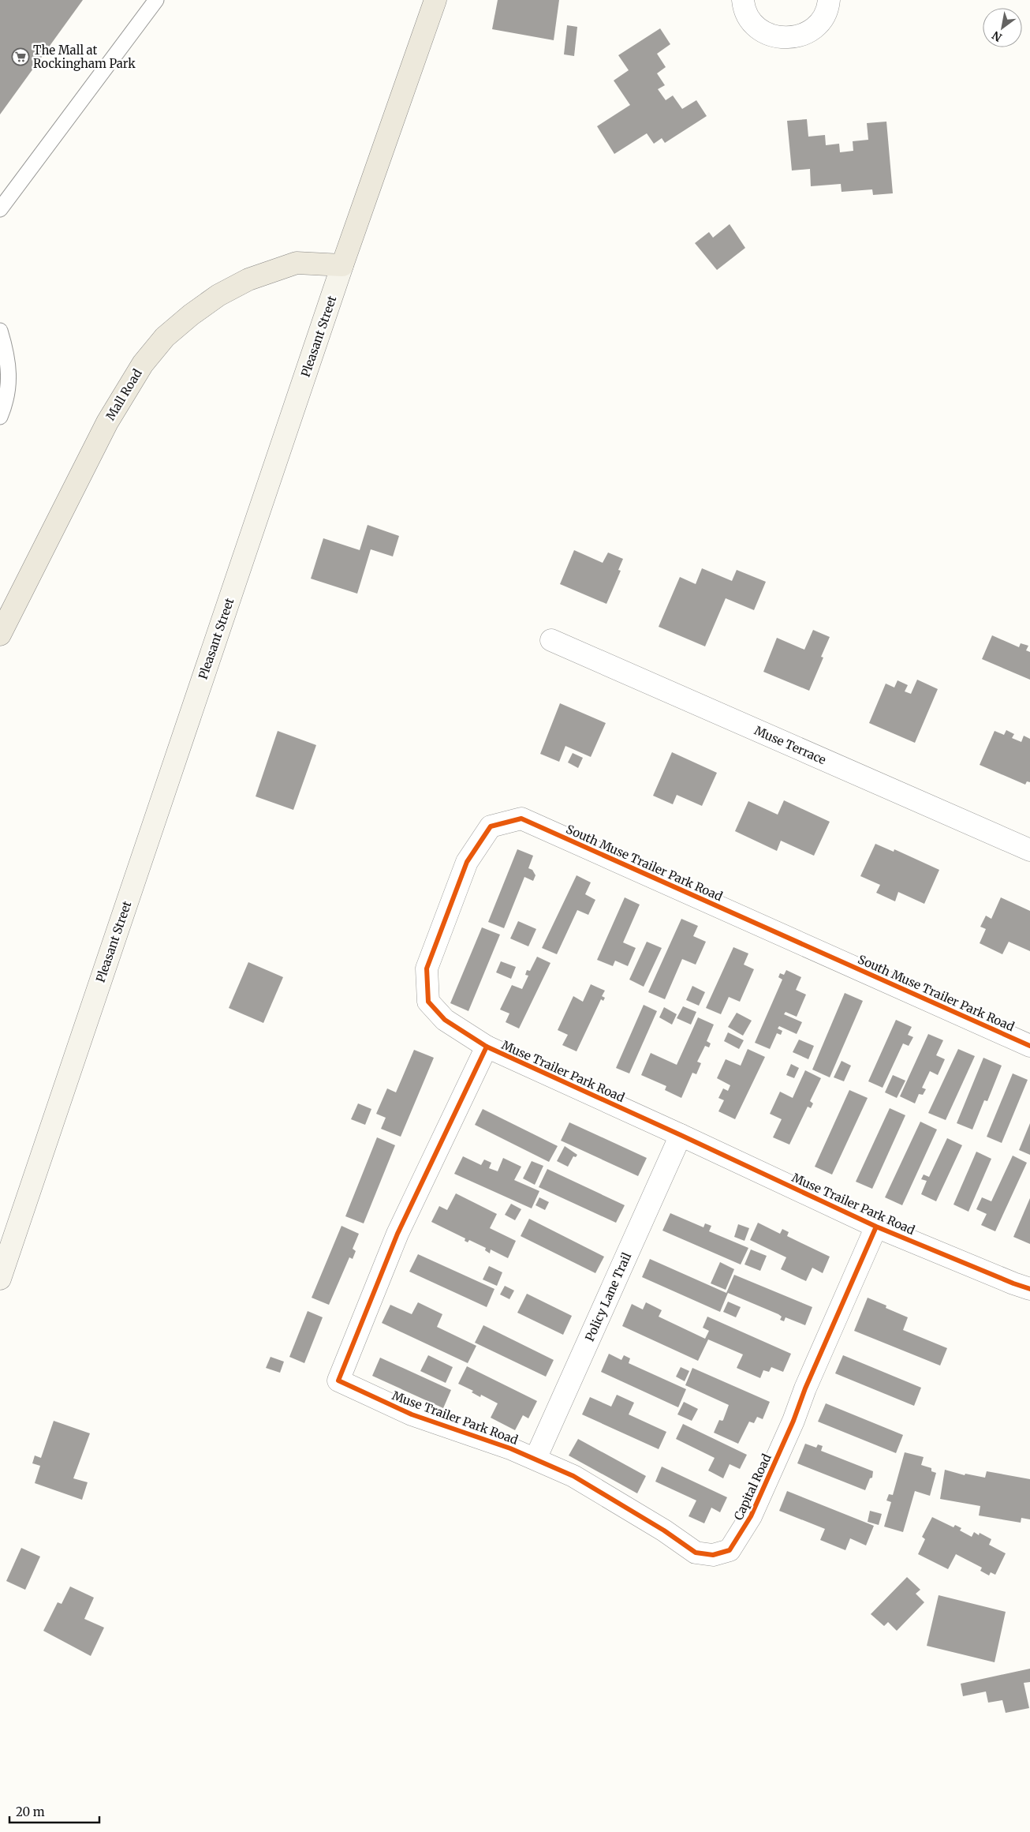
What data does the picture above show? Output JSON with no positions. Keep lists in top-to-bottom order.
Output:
{
  "streets": {
    "main road": ["Pleasant Street", "Mall Road"],
    "street": [
      "Muse Terrace",
      "South Muse Trailer Park Road",
      "Muse Trailer Park Road",
      "Policy Lane Trail",
      "Capital Road"
    ]
  },
  "crossings": [
    ["Pleasant Street", "Mall Road"],
    ["South Muse Trailer Park Road", "Muse Trailer Park Road"],
    ["Muse Trailer Park Road", "Policy Lane Trail"],
    ["Muse Trailer Park Road", "Capital Road"],
    ["Policy Lane Trail", "Capital Road"]
  ],
  "places": {
    "supermarket": ["The Mall at Rockingham Park"]
  },
  "scale_bar": "20 m",
  "north": "bottom left"
}
